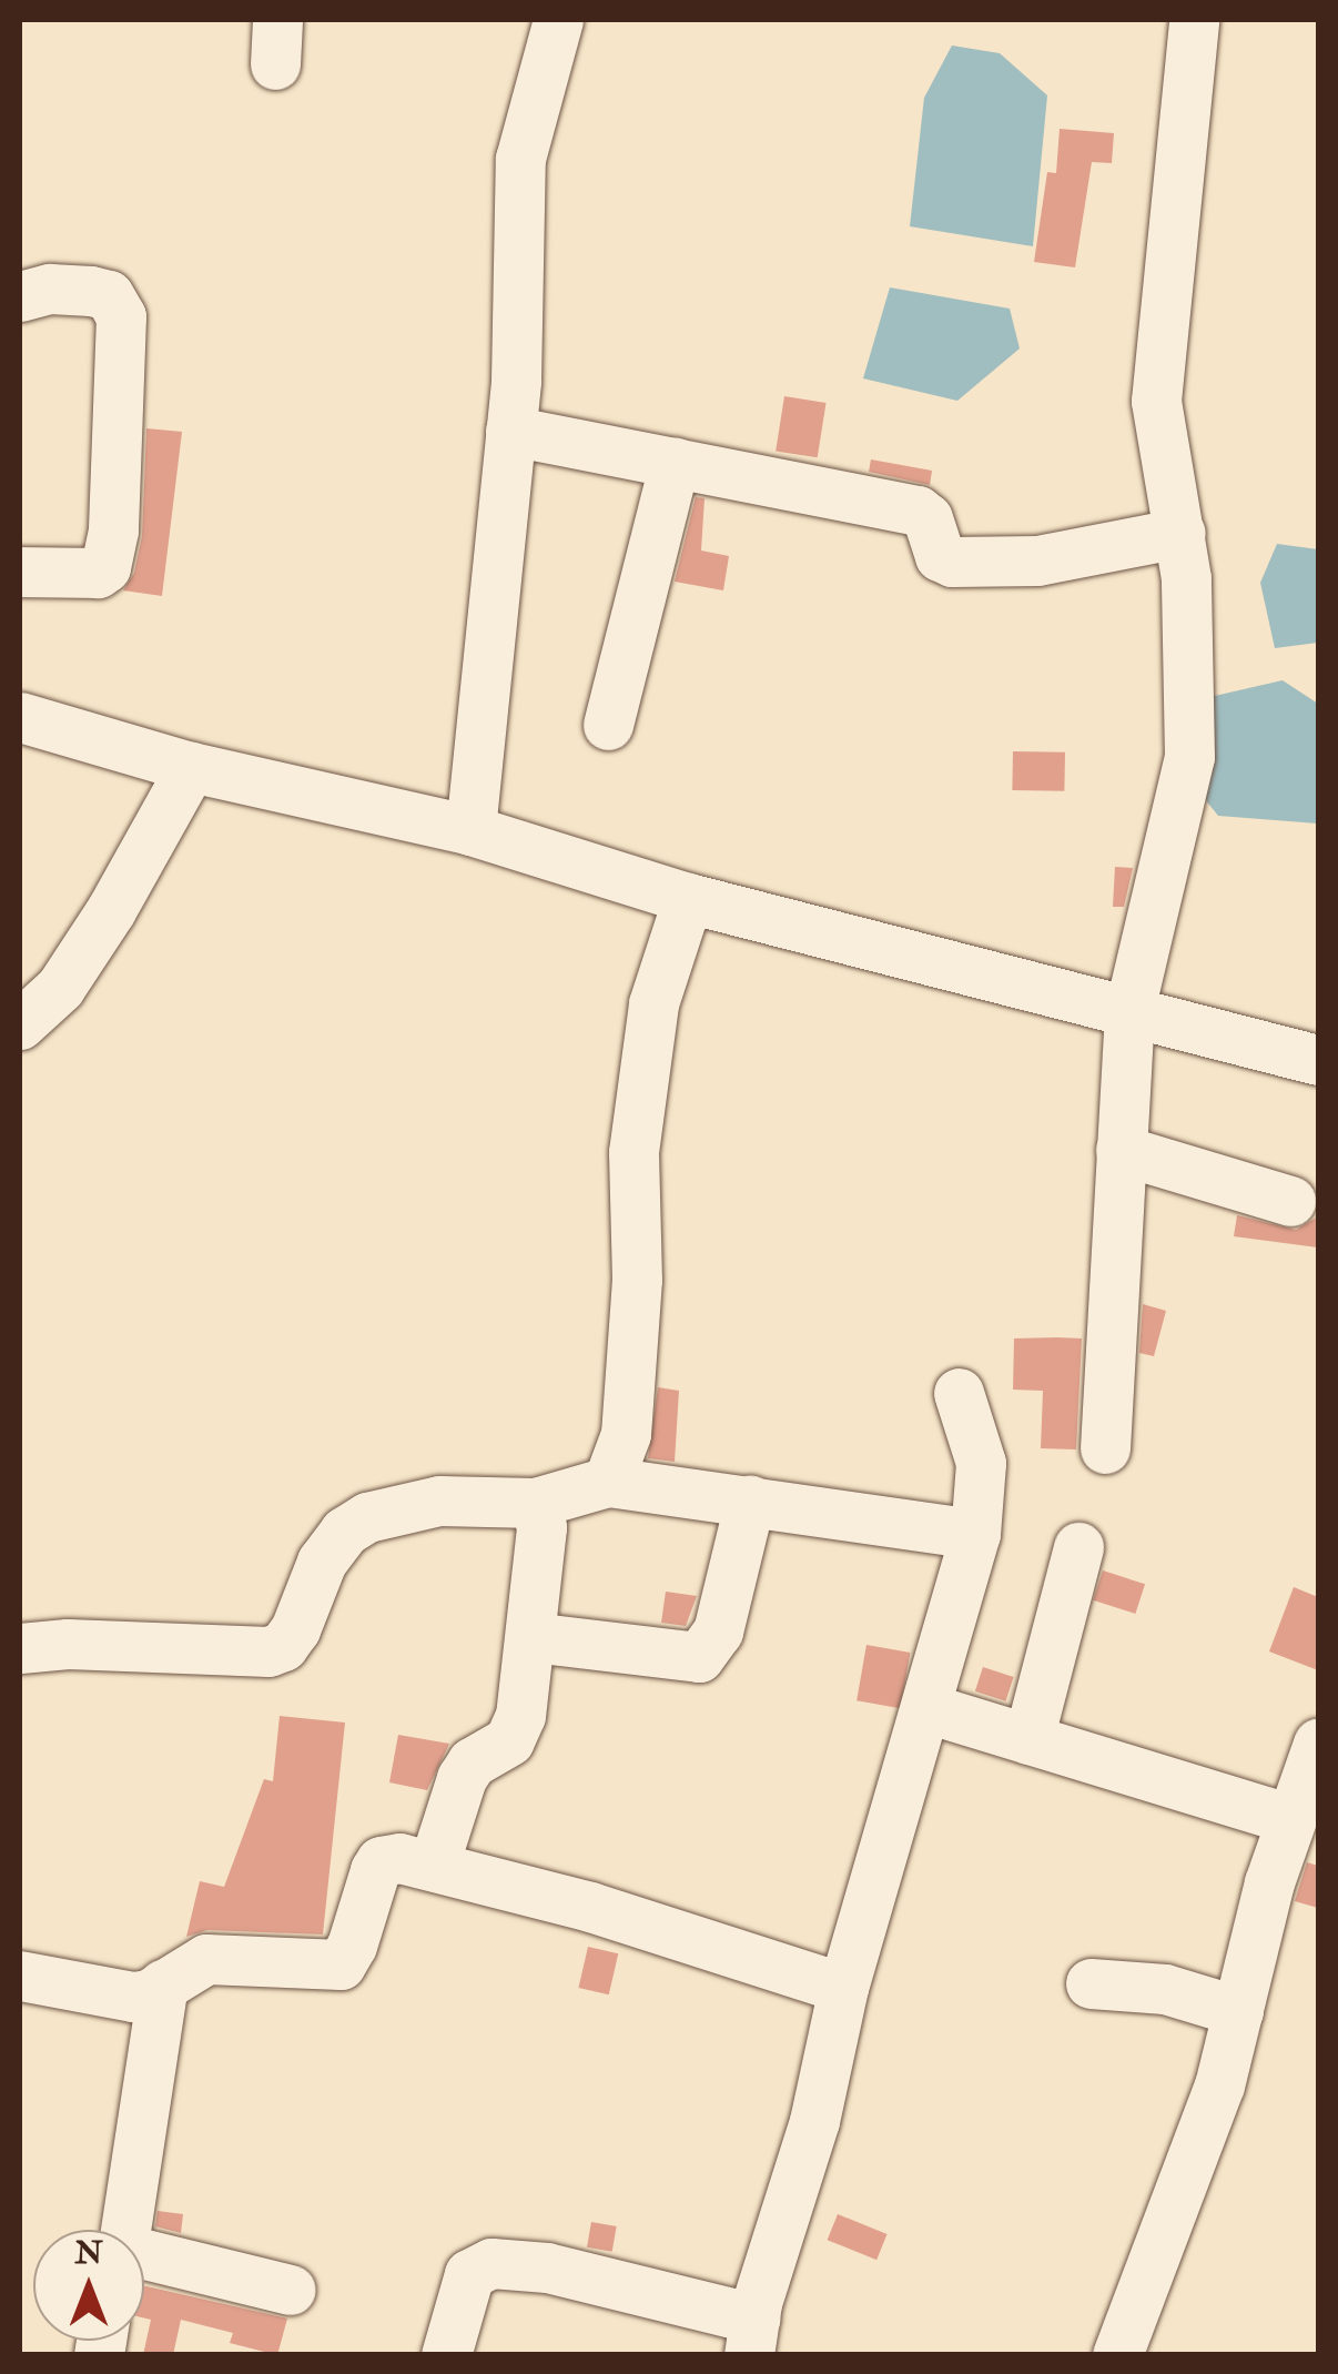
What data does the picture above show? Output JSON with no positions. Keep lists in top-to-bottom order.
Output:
{
  "north": "top"
}
